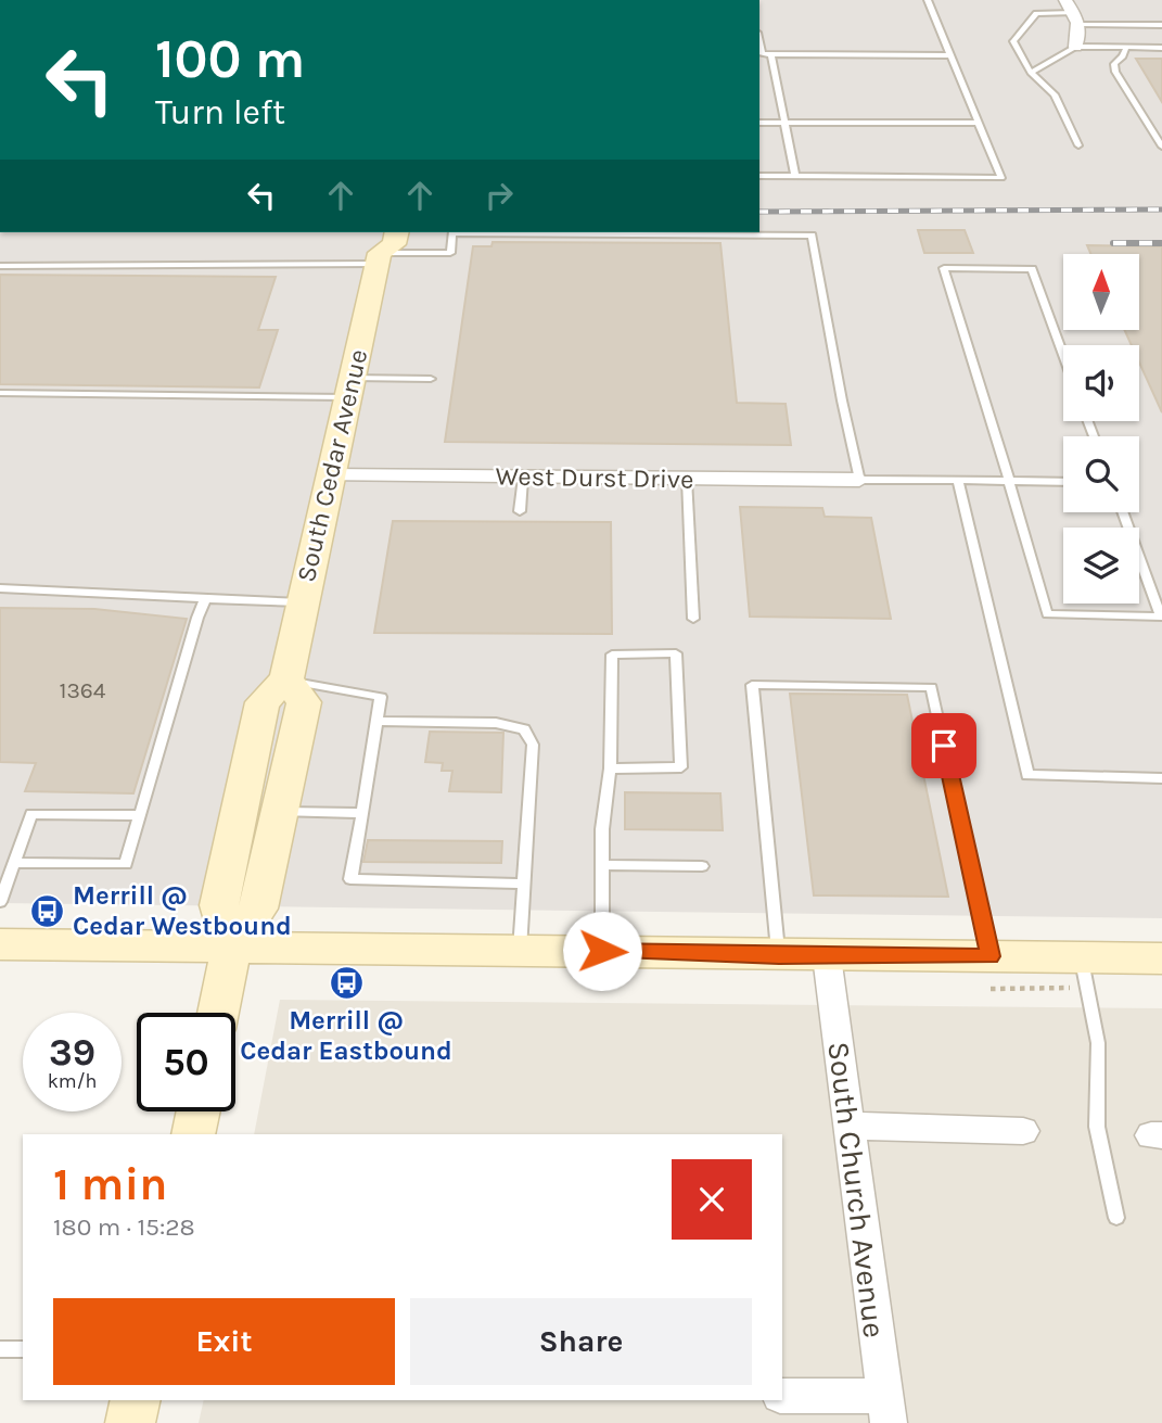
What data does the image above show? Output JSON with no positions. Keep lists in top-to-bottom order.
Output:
{
  "streets": {
    "main road": ["South Cedar Avenue"],
    "street": ["West Durst Drive", "South Church Avenue"]
  },
  "crossings": [
    ["South Cedar Avenue", "West Durst Drive"]
  ],
  "places": {
    "bus stop": ["Merrill @ Cedar Westbound", "Merrill @ Cedar Eastbound"]
  },
  "house_numbers": ["1364"],
  "north": "top",
  "page": {
    "turn": ["100 m", "Turn left"],
    "speed": "39 km/h",
    "limit": "50",
    "heading": ["1 min", "180 m · 15:28"],
    "buttons": ["Exit", "Share"]
  }
}
